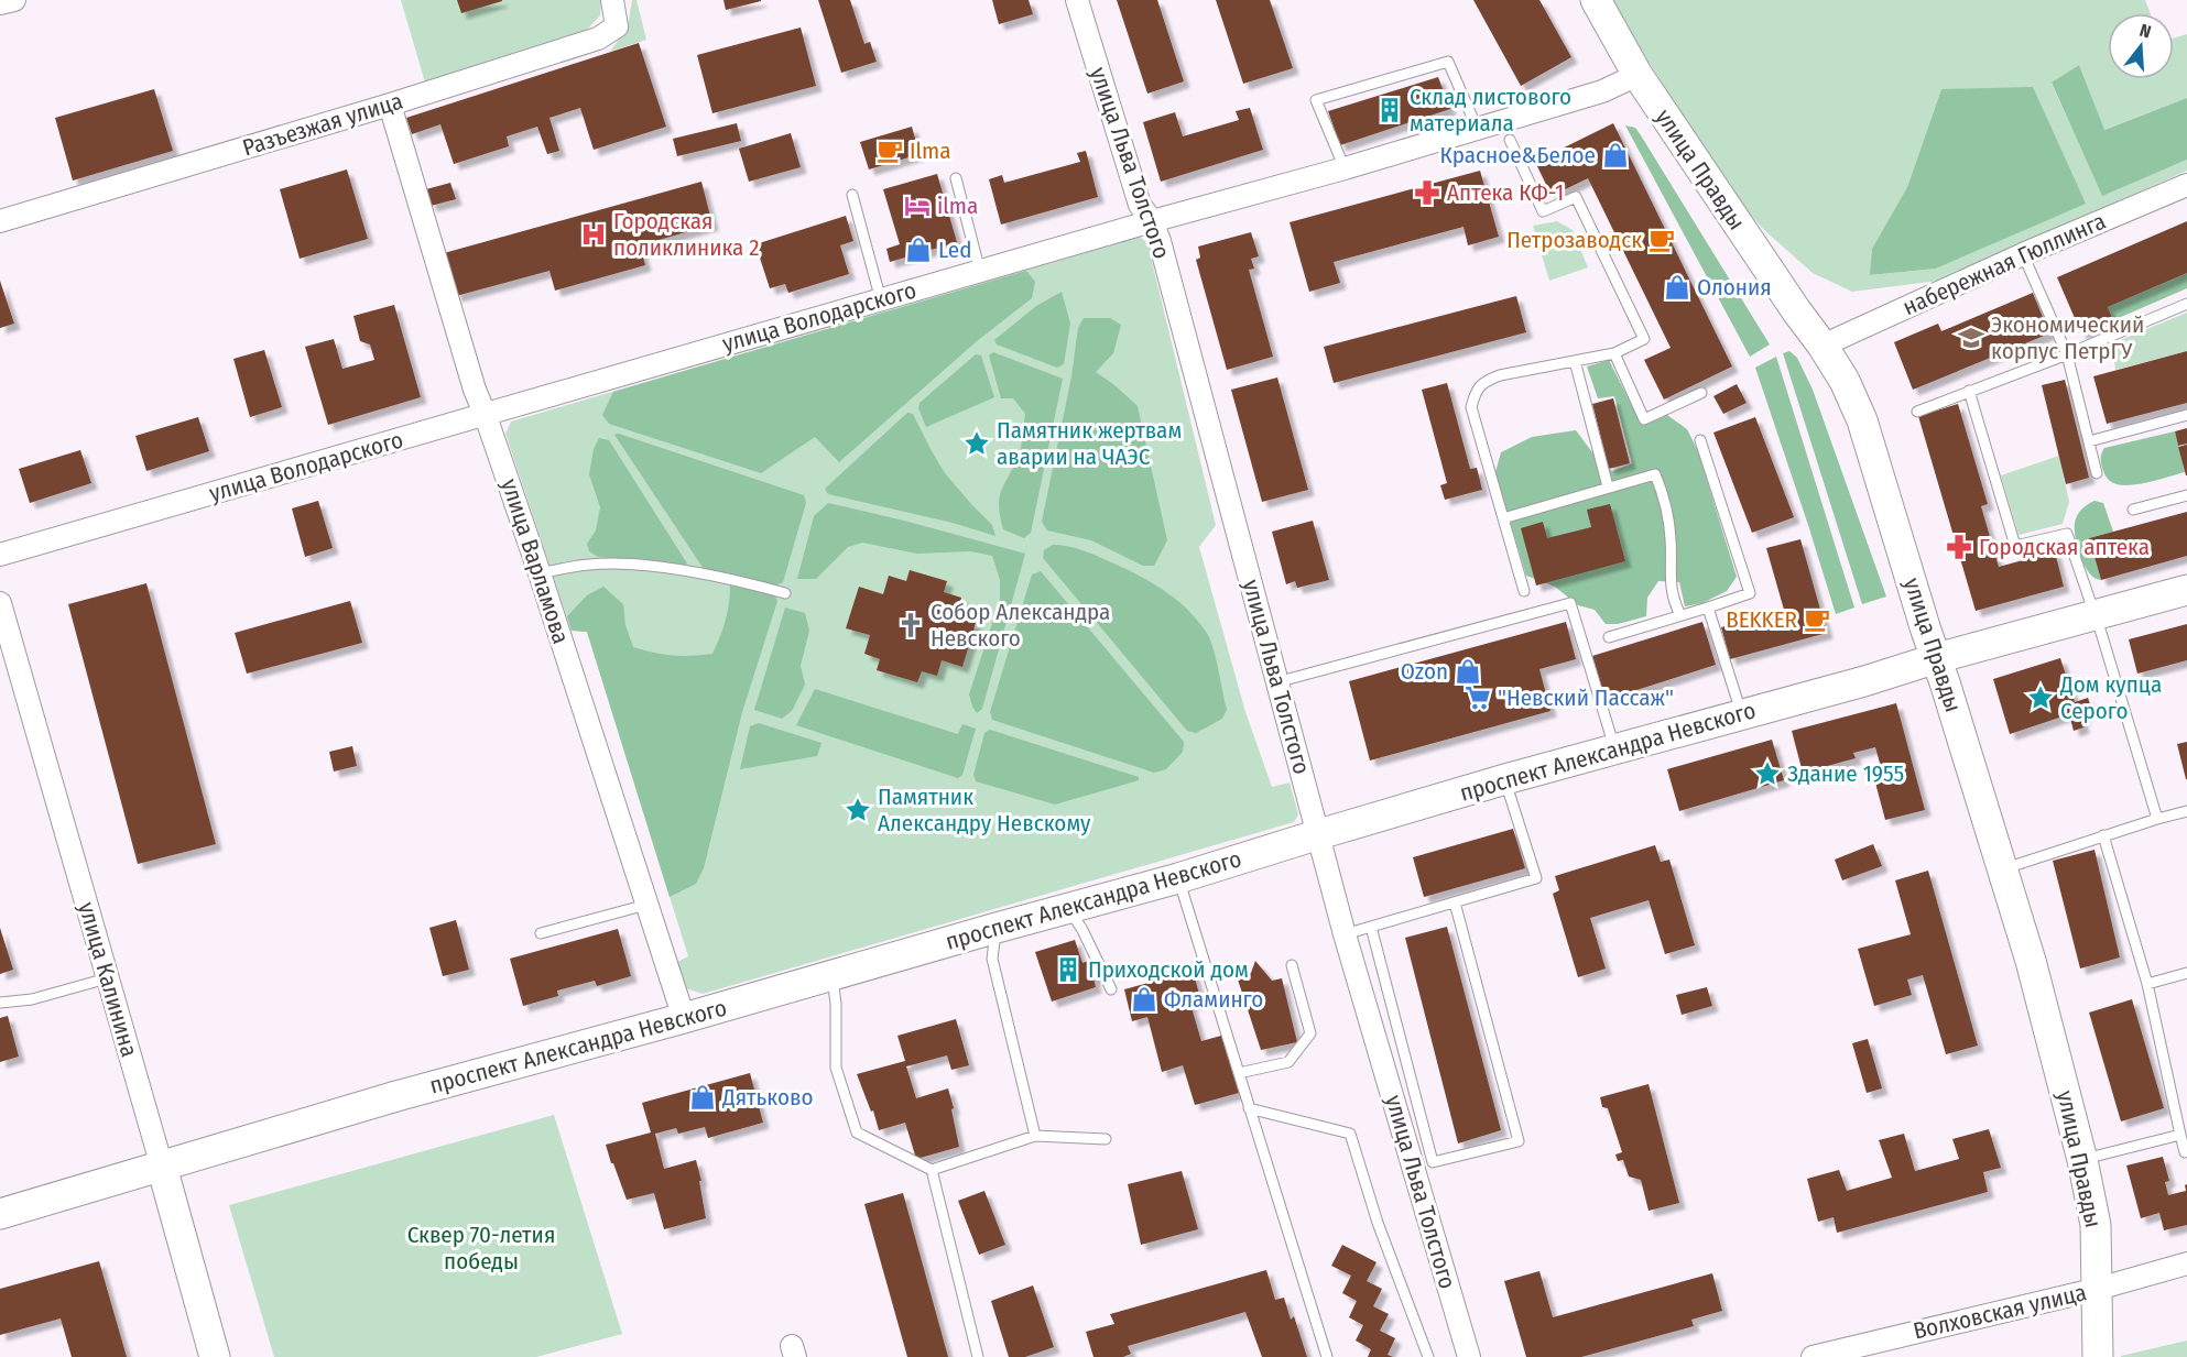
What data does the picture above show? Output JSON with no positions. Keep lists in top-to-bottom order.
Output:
{
  "streets": {
    "main road": ["улица Правды", "проспект Александра Невского", "улица Калинина"],
    "street": [
      "Разъезжая улица",
      "улица Льва Толстого",
      "набережная Гюллинга",
      "улица Володарского",
      "улица Варламова",
      "Волховская улица"
    ]
  },
  "crossings": [
    ["Разъезжая улица", "улица Варламова"],
    ["улица Льва Толстого", "улица Володарского"],
    ["улица Льва Толстого", "проспект Александра Невского"],
    ["улица Правды", "набережная Гюллинга"],
    ["улица Правды", "улица Володарского"],
    ["улица Правды", "проспект Александра Невского"],
    ["улица Правды", "Волховская улица"],
    ["улица Володарского", "улица Варламова"],
    ["улица Варламова", "проспект Александра Невского"],
    ["проспект Александра Невского", "улица Калинина"]
  ],
  "parks": ["Сквер 70-летия победы"],
  "places": {
    "building": ["Склад листового материала", "Приходской дом"],
    "cafe": ["Ilma", "Петрозаводск", "BEKKER"],
    "shop": [
      "Красное&Белое",
      "Led",
      "Олония",
      "Ozon",
      "Фламинго",
      "Дятьково"
    ],
    "pharmacy": ["Аптека КФ-1", "Городская аптека"],
    "hotel": ["ilma"],
    "hospital": ["Городская поликлиника 2"],
    "school or university": ["Экономический корпус ПетрГУ"],
    "place": [
      "Памятник жертвам аварии на ЧАЭС",
      "Дом купца Серого",
      "Здание 1955",
      "Памятник Александру Невскому"
    ],
    "church": ["Собор Александра Невского"],
    "supermarket": ["\"Невский Пассаж\""]
  },
  "north": "top"
}
